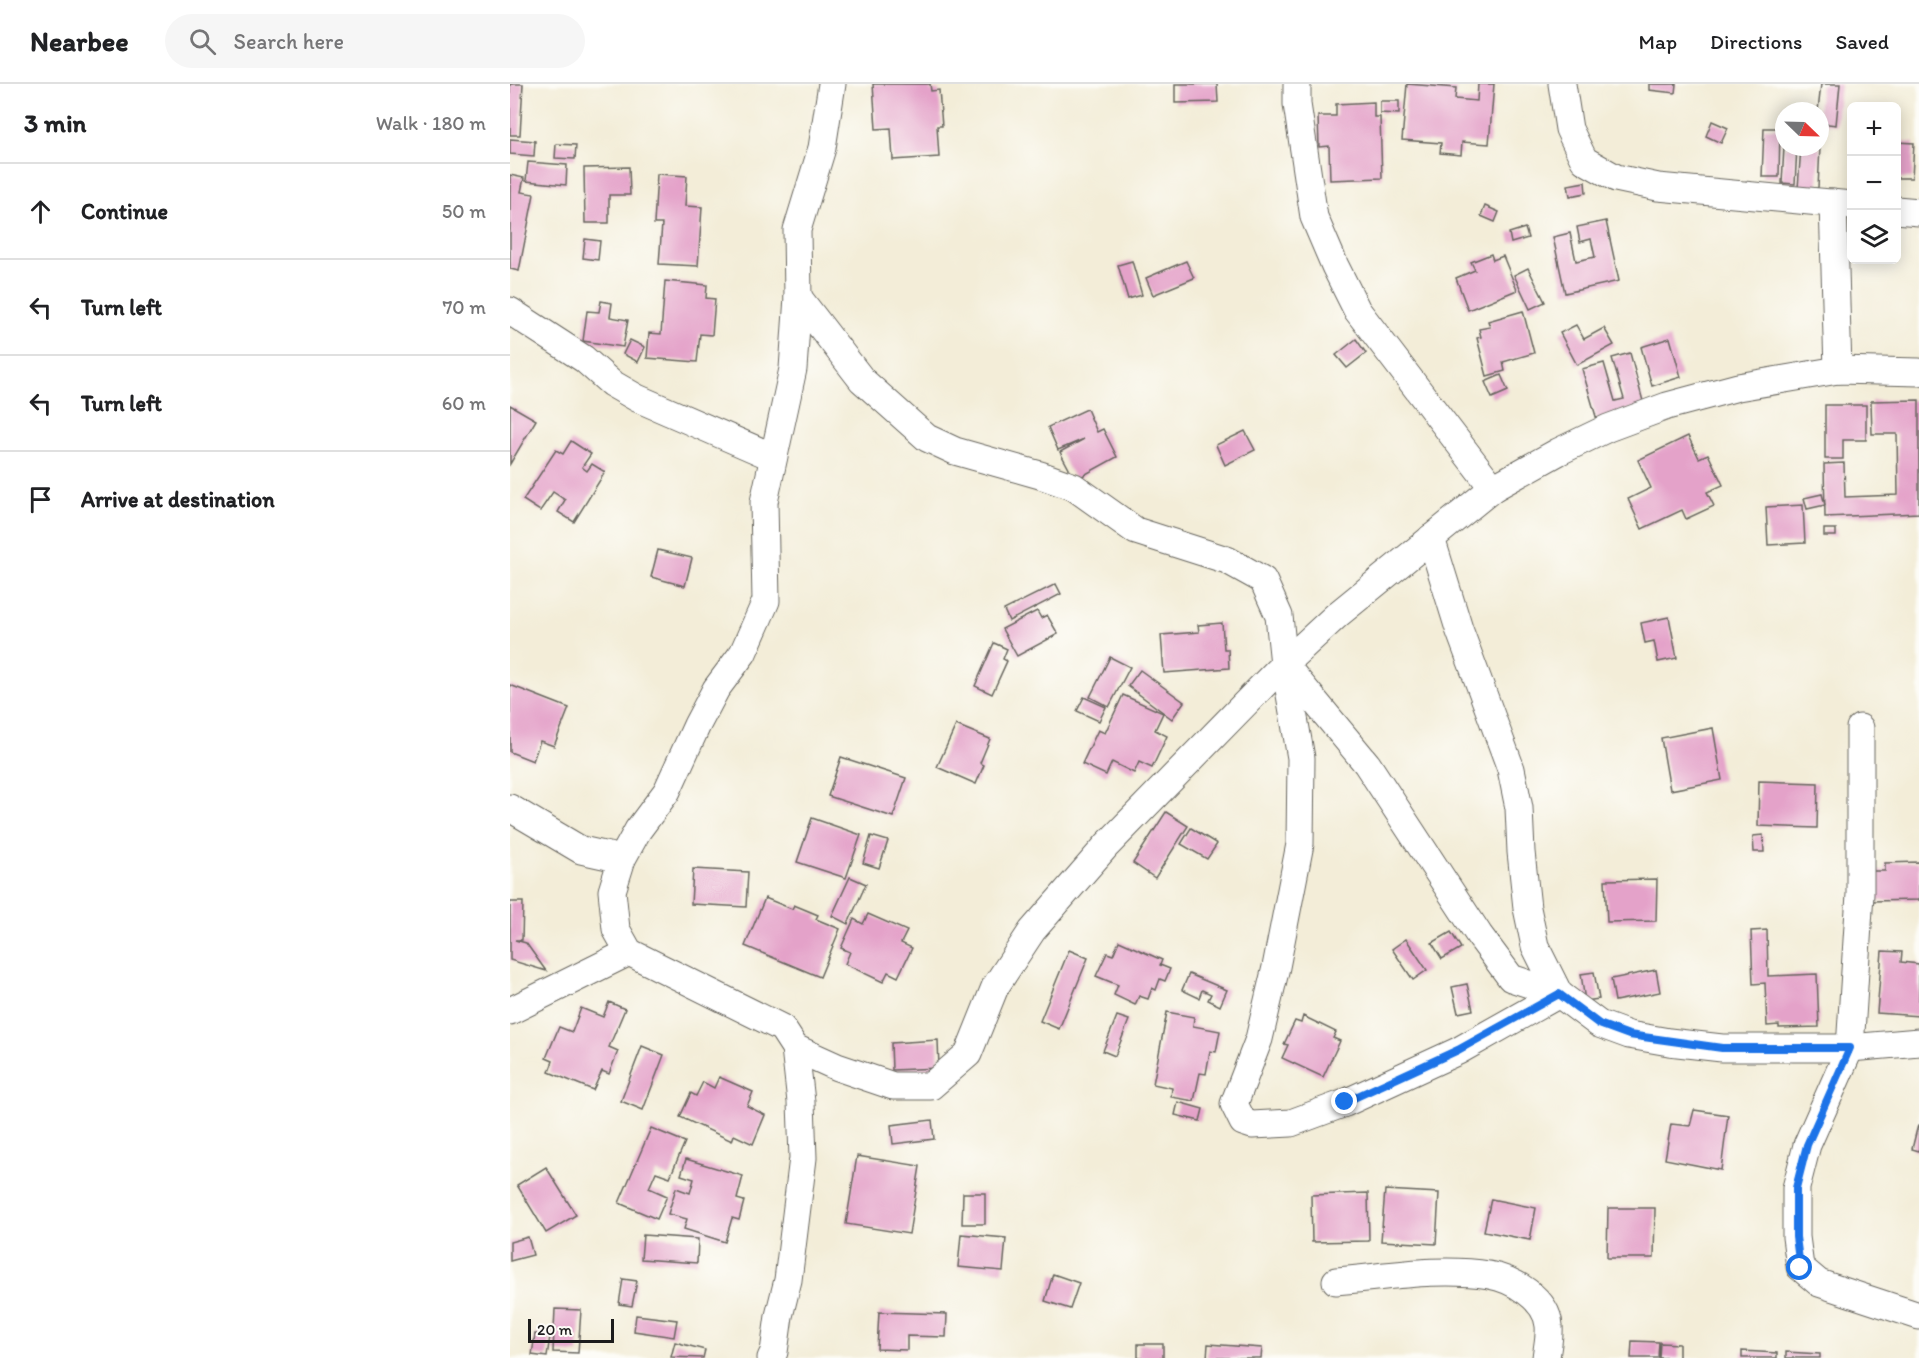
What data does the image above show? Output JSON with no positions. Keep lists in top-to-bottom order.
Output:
{
  "scale_bar": "20 m",
  "north": "bottom right",
  "page": {
    "header": "Nearbee",
    "search": "Search here",
    "nav": ["Map", "Directions", "Saved"],
    "heading": ["3 min", "Walk · 180 m"],
    "map_buttons": ["+", "−"],
    "list": [
      ["Continue", "50 m"],
      ["Turn left", "70 m"],
      ["Turn left", "60 m"],
      "Arrive at destination"
    ],
    "scale": "20 m"
  }
}
